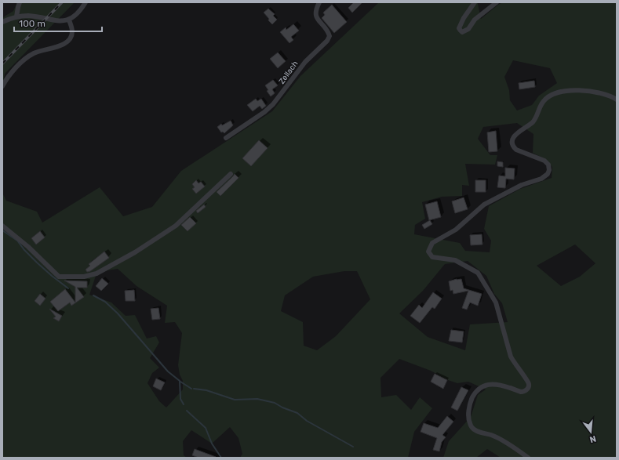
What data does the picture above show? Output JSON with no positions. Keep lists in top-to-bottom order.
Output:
{
  "streets": {
    "street": ["Zellach"]
  },
  "scale_bar": "100 m",
  "north": "bottom"
}
